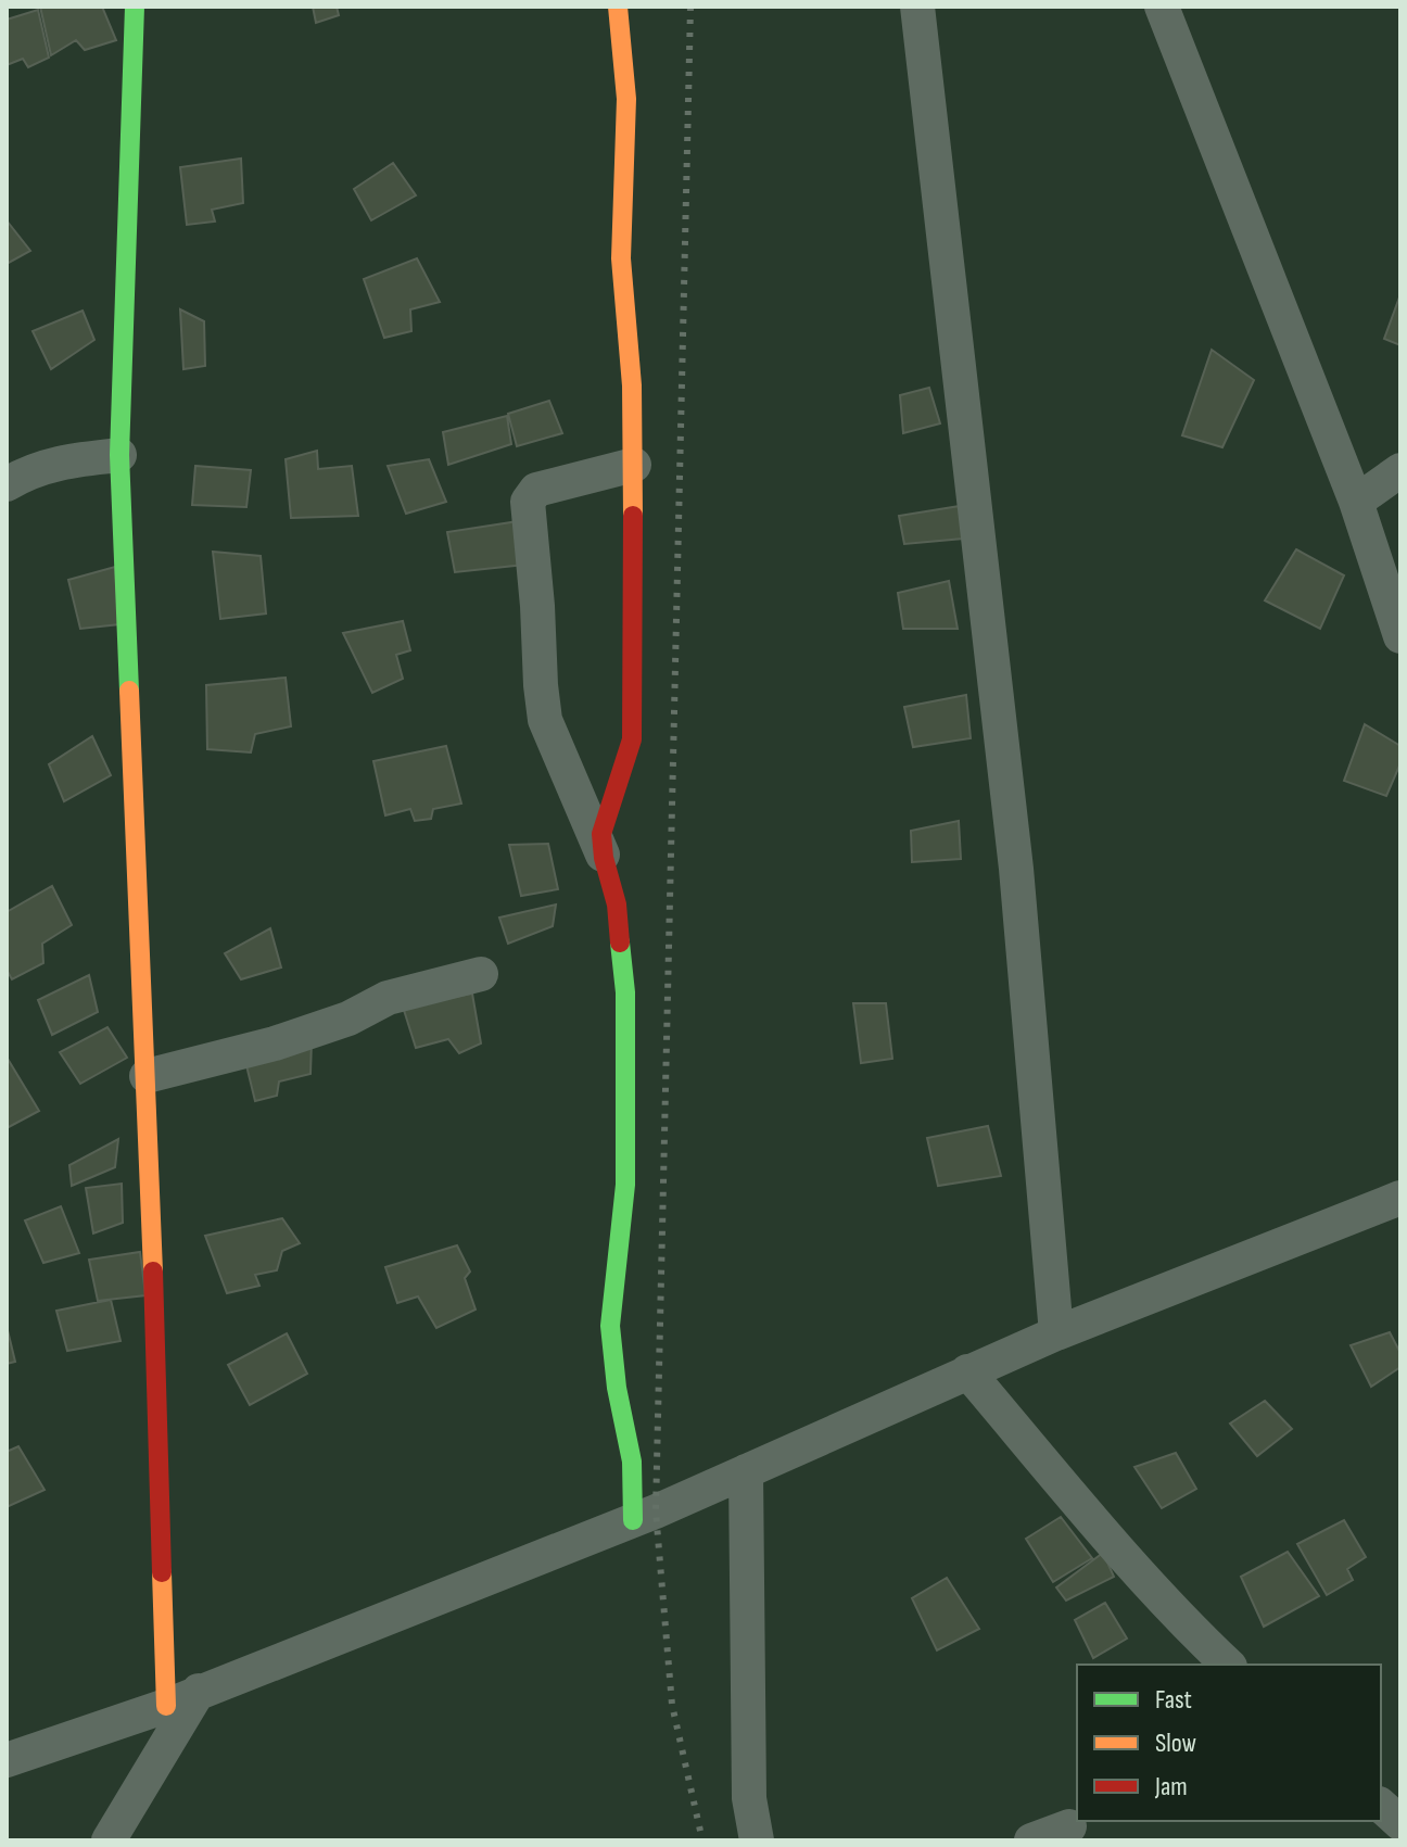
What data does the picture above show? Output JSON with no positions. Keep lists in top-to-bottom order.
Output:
{
  "legend": ["Fast", "Slow", "Jam"]
}
